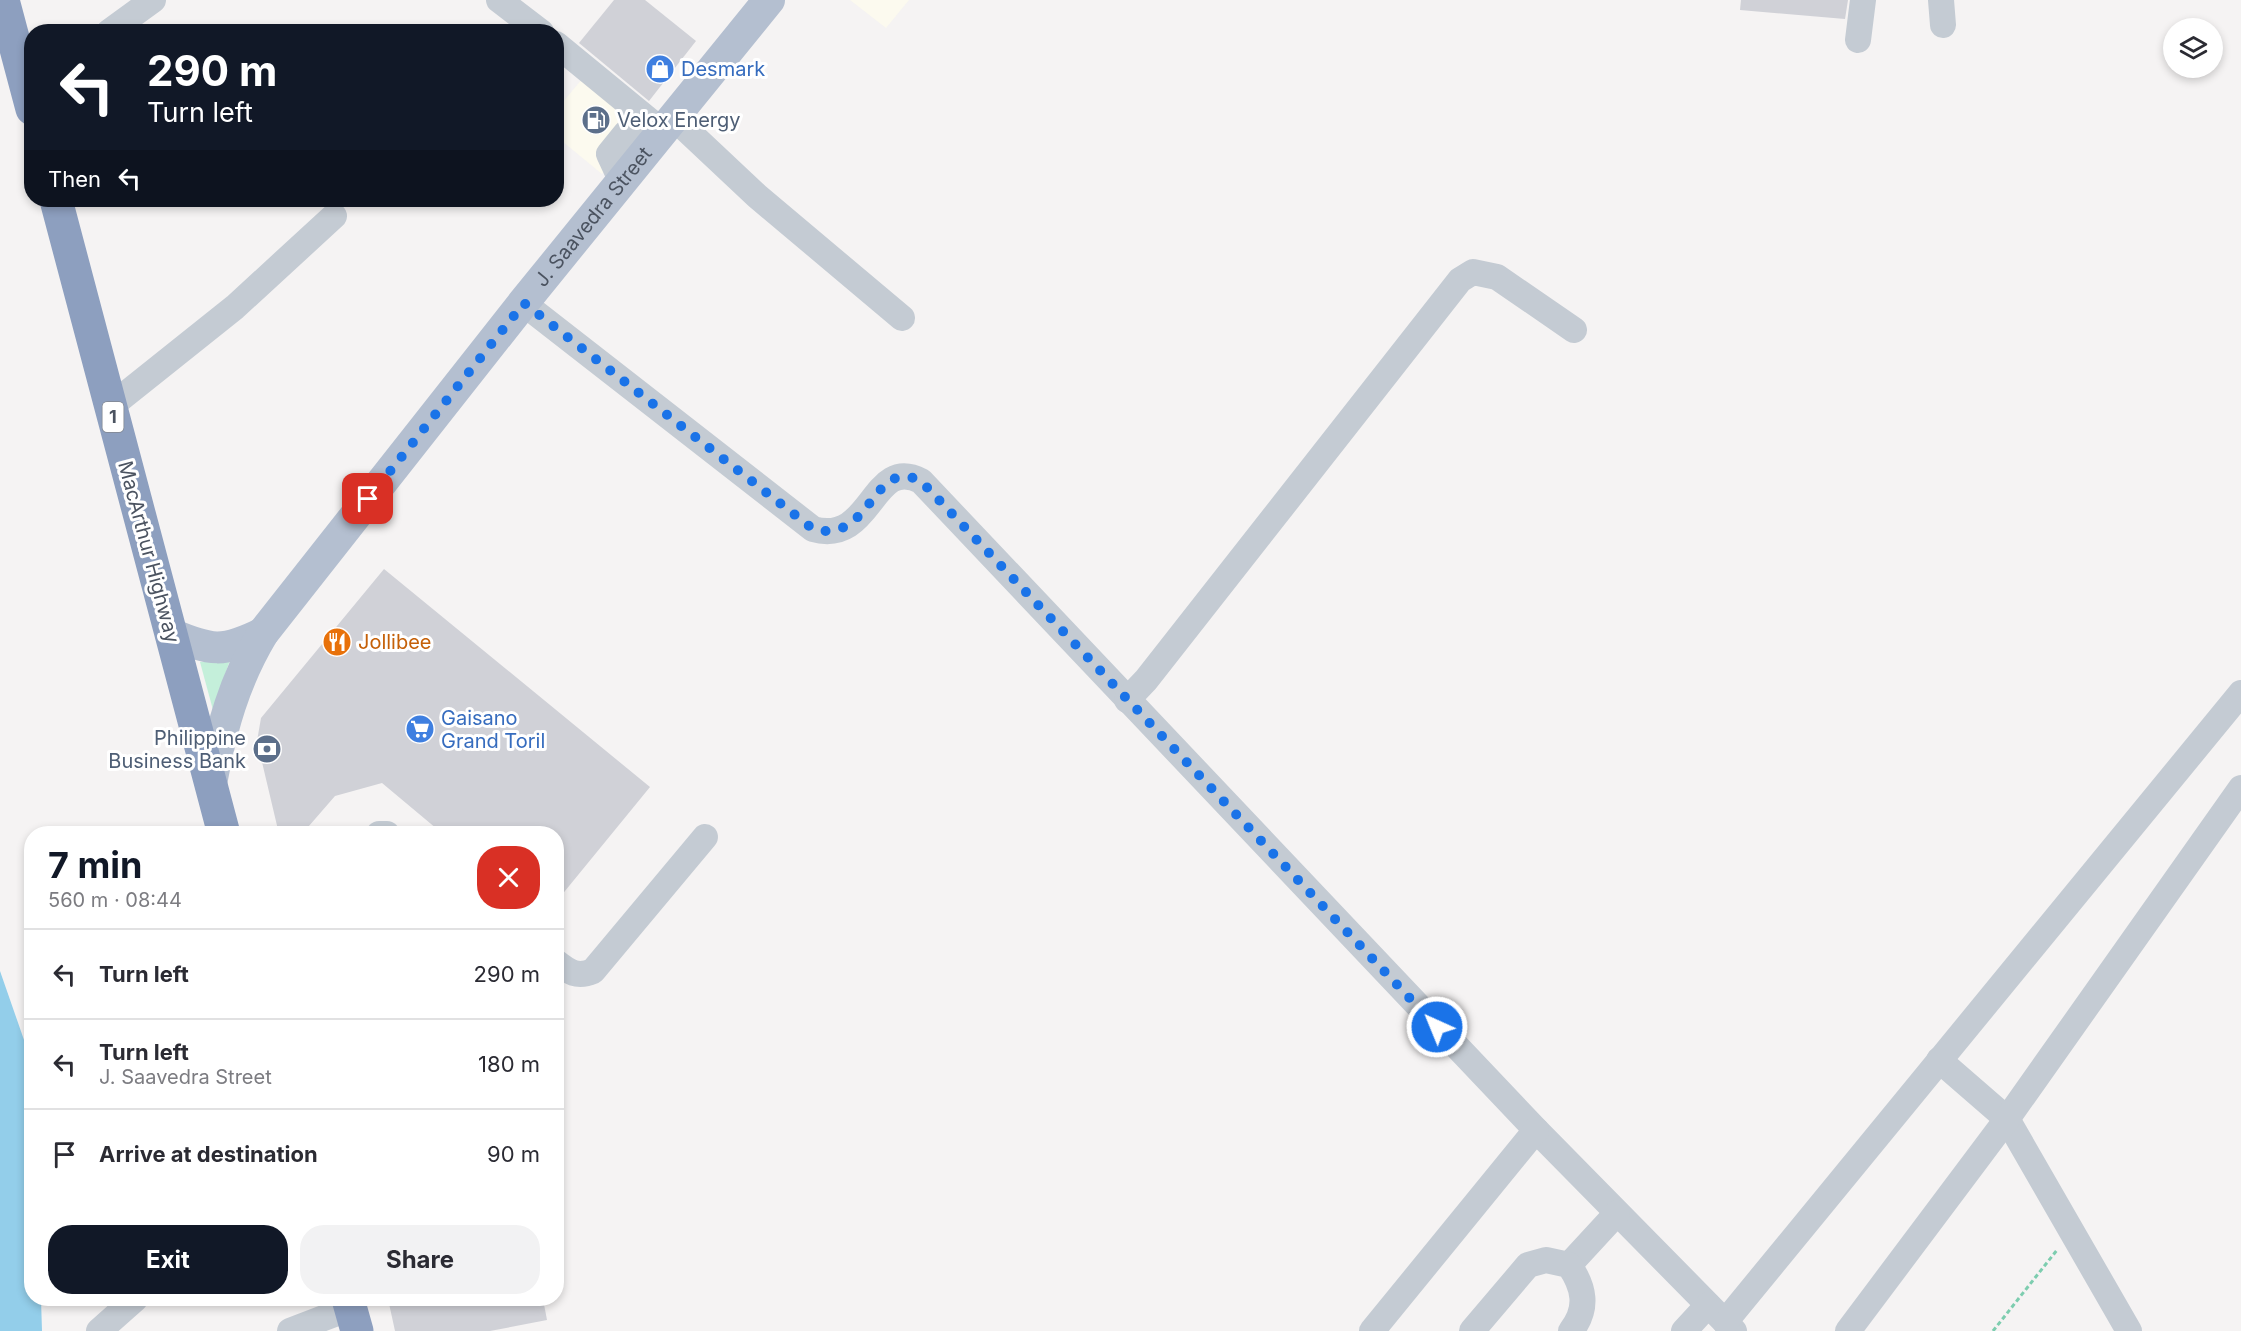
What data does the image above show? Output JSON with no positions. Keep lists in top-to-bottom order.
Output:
{
  "streets": {
    "highway": ["1", "MacArthur Highway"],
    "main road": ["J. Saavedra Street"]
  },
  "crossings": [
    ["J. Saavedra Street", "MacArthur Highway"]
  ],
  "places": {
    "shop": ["Desmark"],
    "fuel station": ["Velox Energy"],
    "restaurant": ["Jollibee"],
    "supermarket": ["Gaisano Grand Toril"],
    "bank": ["Philippine Business Bank"]
  },
  "page": {
    "turn": ["290 m", "Turn left"],
    "then": "Then",
    "heading": ["7 min", "560 m · 08:44"],
    "list": [
      {
        "name": "Turn left",
        "value": "290 m"
      },
      {
        "name": "Turn left",
        "note": "J. Saavedra Street",
        "value": "180 m"
      },
      {
        "name": "Arrive at destination",
        "value": "90 m"
      }
    ],
    "buttons": ["Exit", "Share"]
  }
}
